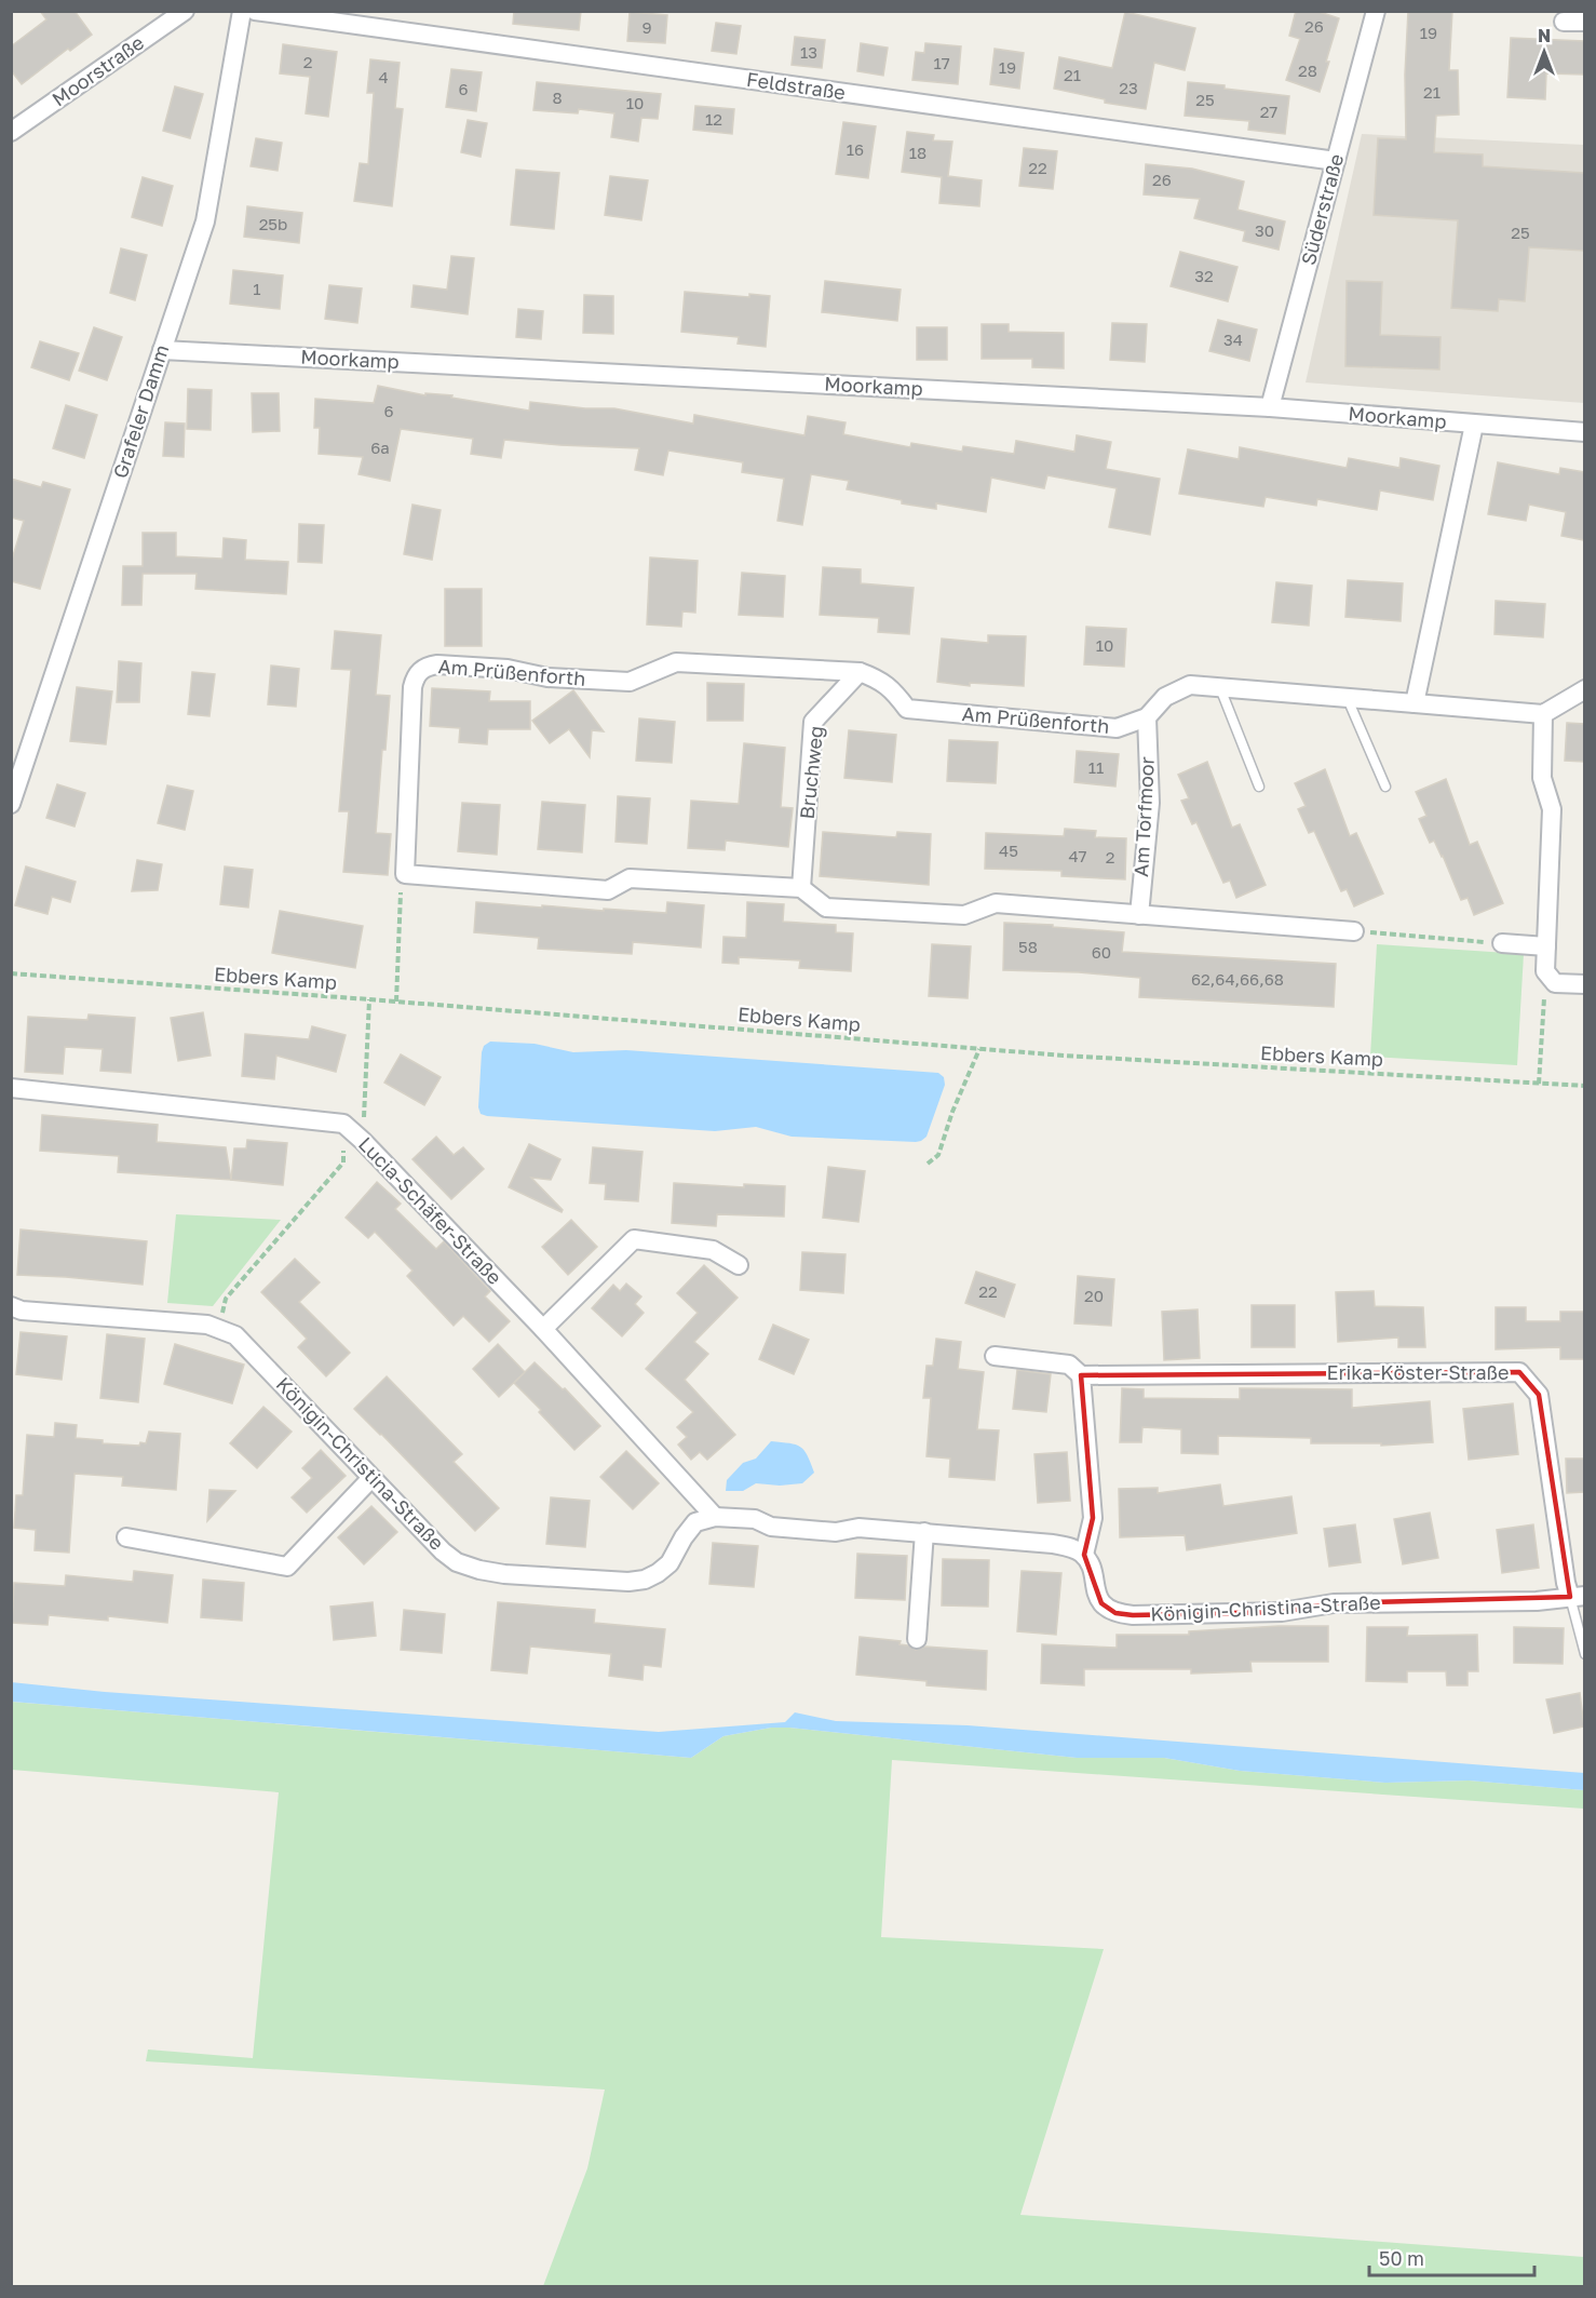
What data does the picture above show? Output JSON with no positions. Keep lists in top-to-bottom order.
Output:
{
  "streets": {
    "street": [
      "Moorstraße",
      "Feldstraße",
      "Süderstraße",
      "Moorkamp",
      "Grafeler Damm",
      "Am Prüßenforth",
      "Bruchweg",
      "Am Torfmoor",
      "Lucia-Schäfer-Straße",
      "Erika-Köster-Straße",
      "Königin-Christina-Straße"
    ],
    "path": ["Ebbers Kamp"]
  },
  "crossings": [
    ["Feldstraße", "Süderstraße"],
    ["Süderstraße", "Moorkamp"],
    ["Moorkamp", "Grafeler Damm"],
    ["Am Prüßenforth", "Bruchweg"],
    ["Am Prüßenforth", "Am Torfmoor"],
    ["Lucia-Schäfer-Straße", "Königin-Christina-Straße"],
    ["Erika-Köster-Straße", "Königin-Christina-Straße"]
  ],
  "house_numbers": [
    "26",
    "9",
    "19",
    "13",
    "2",
    "17",
    "19",
    "28",
    "21",
    "4",
    "23",
    "6",
    "21",
    "8",
    "25",
    "10",
    "27",
    "12",
    "16",
    "18",
    "22",
    "26",
    "25b",
    "30",
    "25",
    "32",
    "1",
    "34",
    "6",
    "6a",
    "10",
    "11",
    "45",
    "47",
    "2",
    "58",
    "60",
    "62,64,66,68",
    "22",
    "20"
  ],
  "scale_bar": "50 m",
  "north": "top"
}
